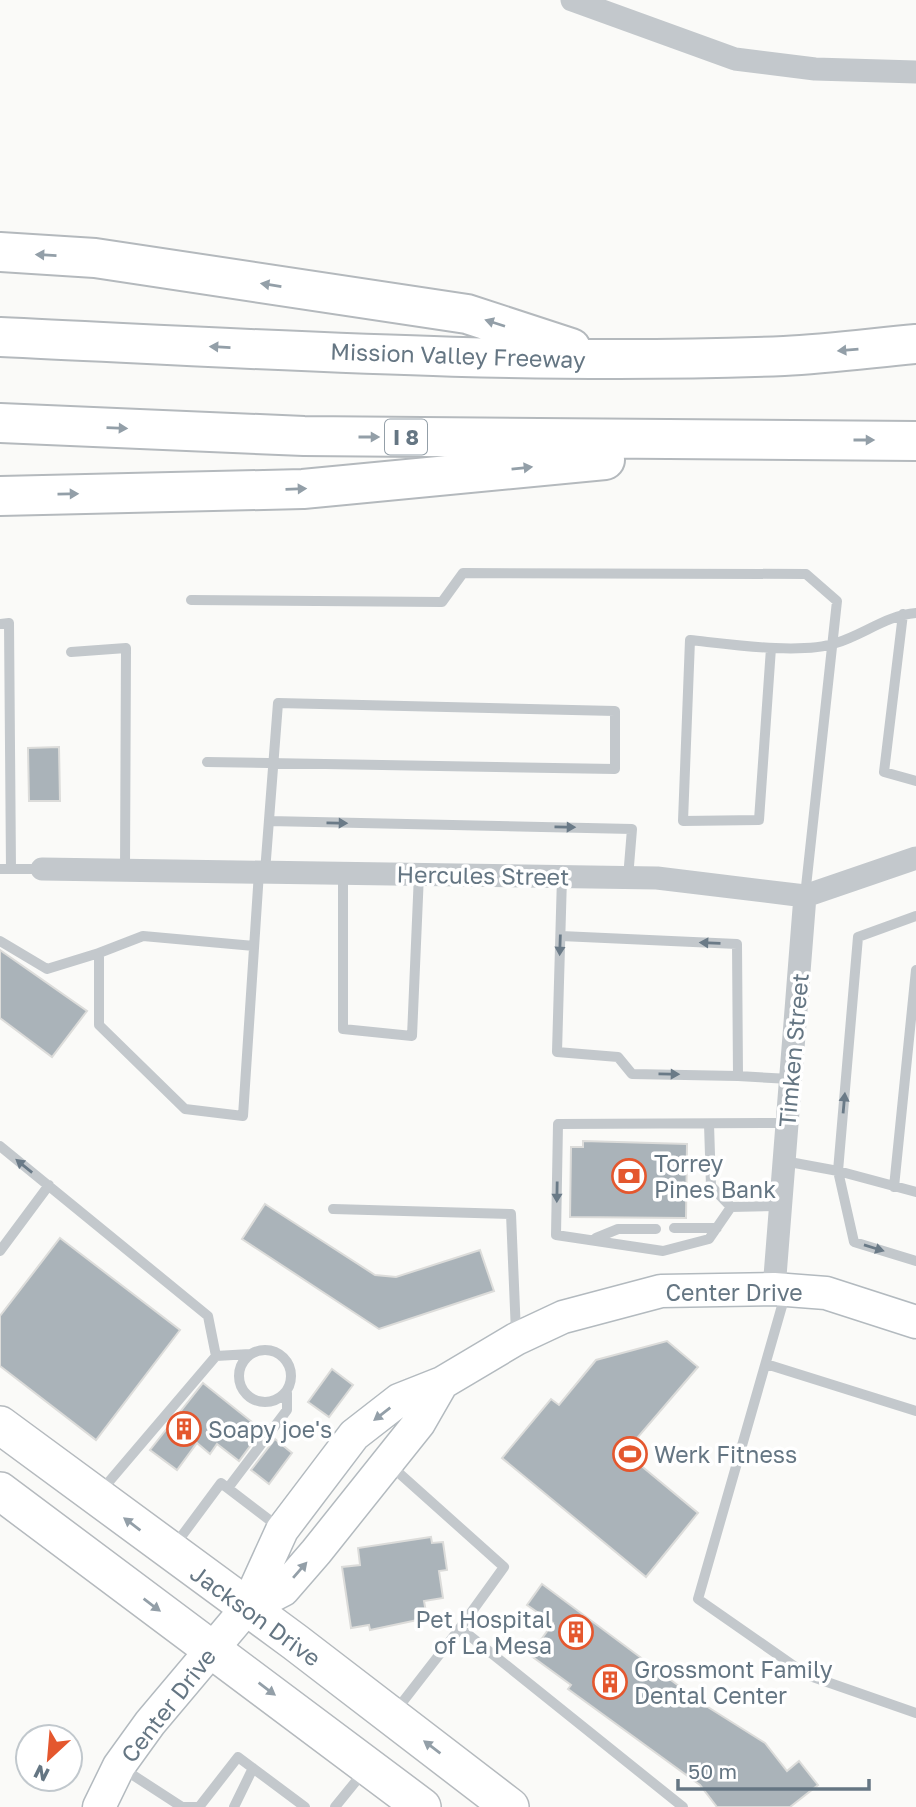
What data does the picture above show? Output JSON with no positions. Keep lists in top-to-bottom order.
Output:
{
  "streets": {
    "highway": ["Mission Valley Freeway", "I 8"],
    "main road": ["Center Drive", "Jackson Drive"],
    "street": ["Hercules Street", "Timken Street"]
  },
  "crossings": [
    ["Hercules Street", "Timken Street"],
    ["Timken Street", "Center Drive"],
    ["Center Drive", "Jackson Drive"]
  ],
  "places": {
    "bank": ["Torrey Pines Bank"],
    "building": ["Soapy joe's", "Pet Hospital of La Mesa", "Grossmont Family Dental Center"],
    "sports": ["Werk Fitness"]
  },
  "scale_bar": "50 m",
  "north": "bottom left"
}
